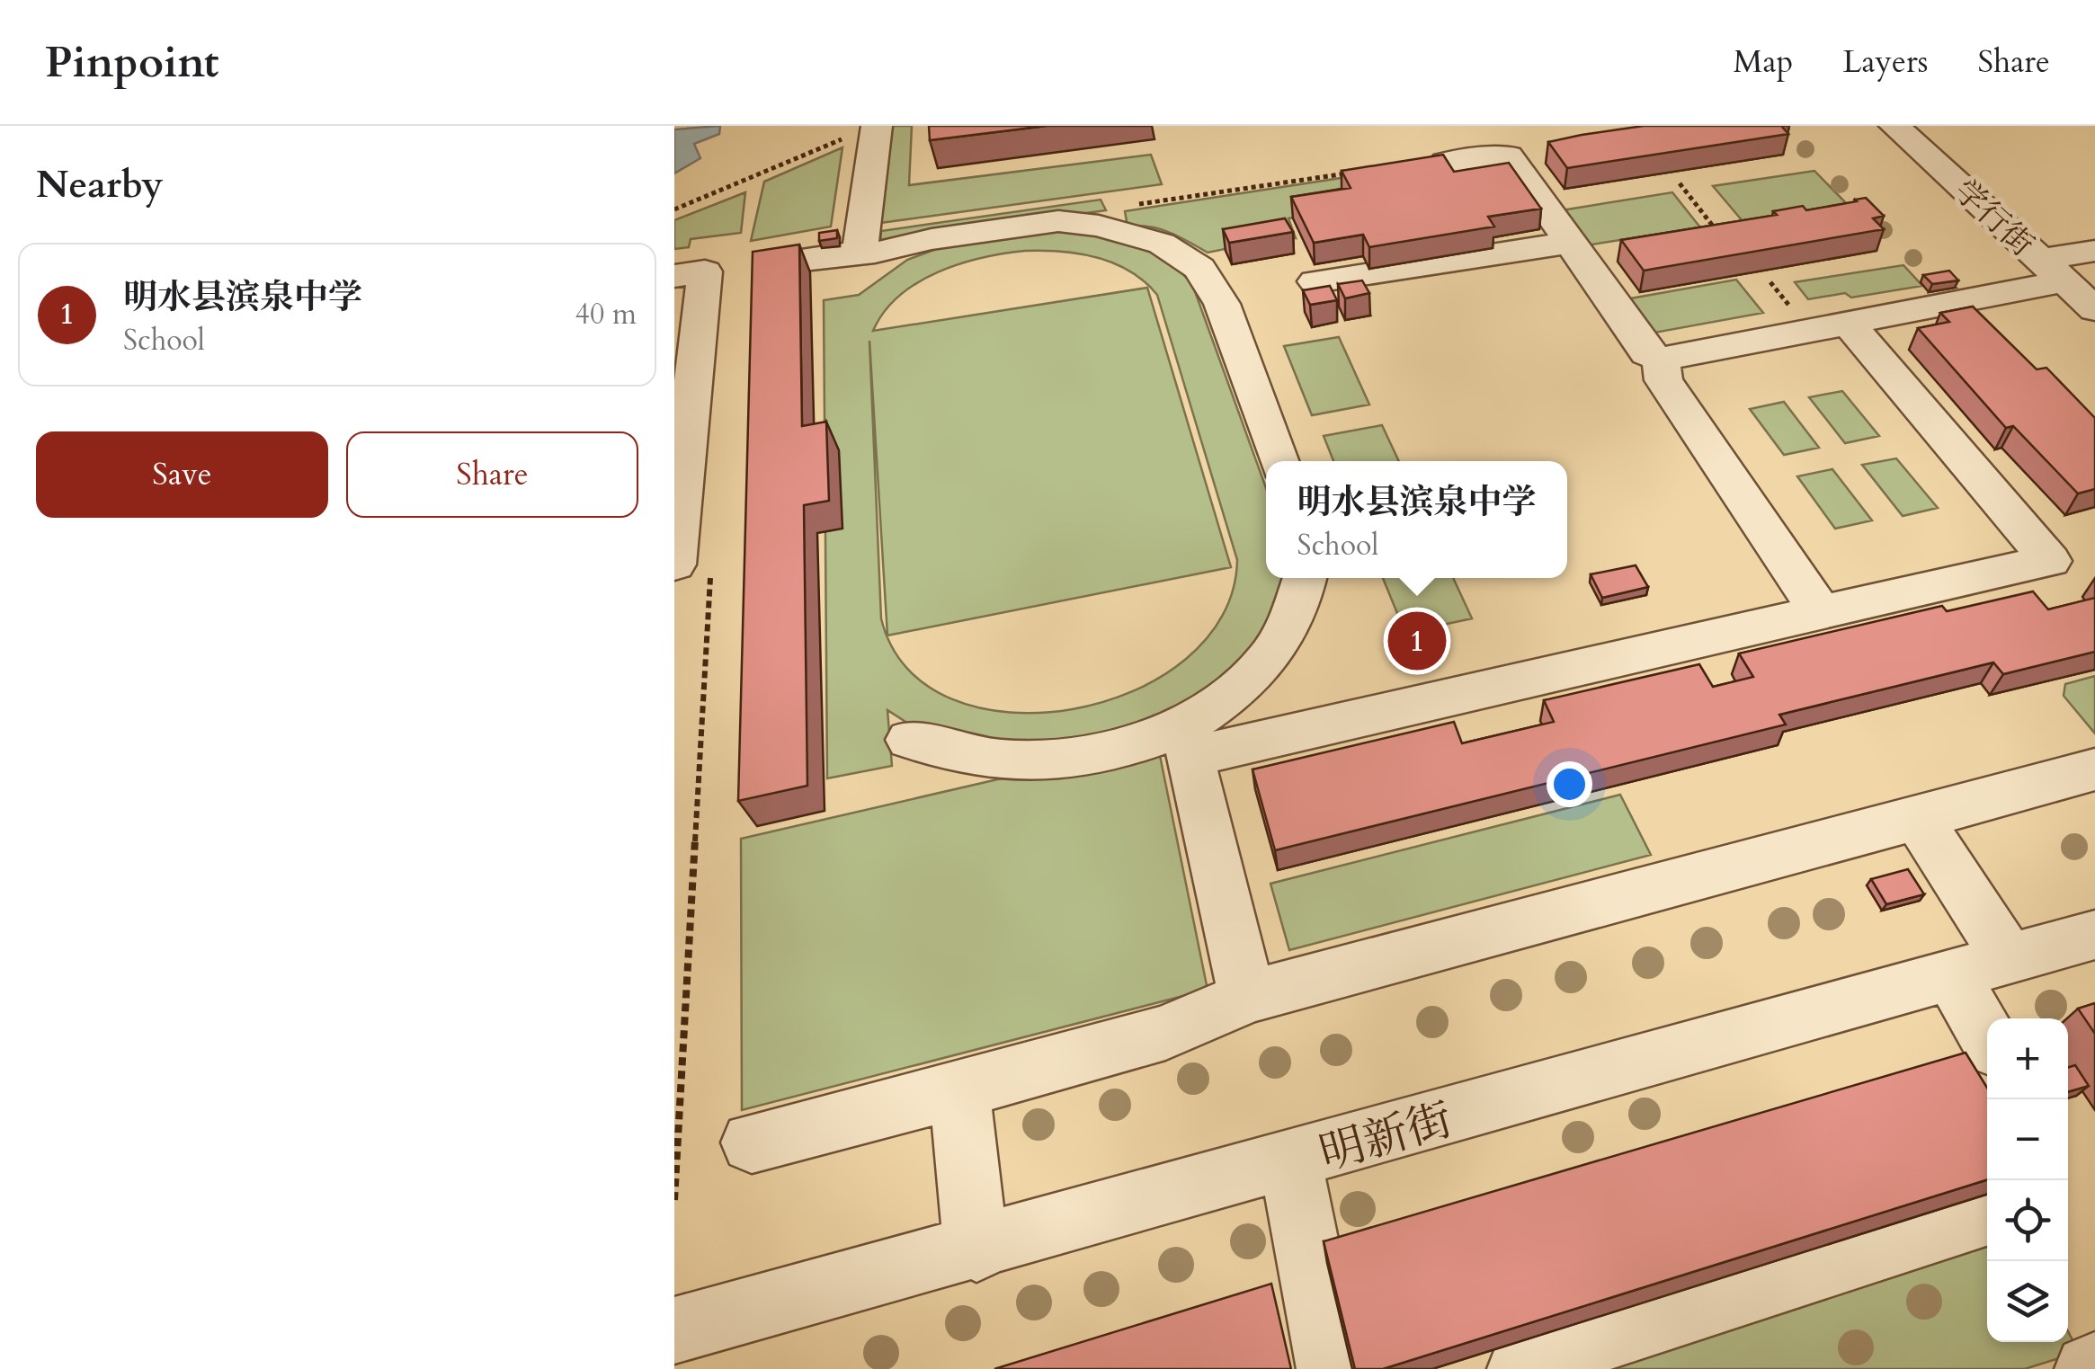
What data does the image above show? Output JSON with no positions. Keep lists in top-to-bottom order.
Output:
{
  "streets": {
    "street": ["学行街", "明新街"]
  },
  "page": {
    "header": "Pinpoint",
    "nav": ["Map", "Layers", "Share"],
    "heading": "Nearby",
    "list": [
      {
        "mark": "1",
        "name": "明水县滨泉中学",
        "note": "School",
        "value": "40 m"
      }
    ],
    "buttons": ["Save", "Share"],
    "popup": ["明水县滨泉中学", "School"],
    "pins": "1",
    "map_buttons": ["+", "−"]
  }
}
